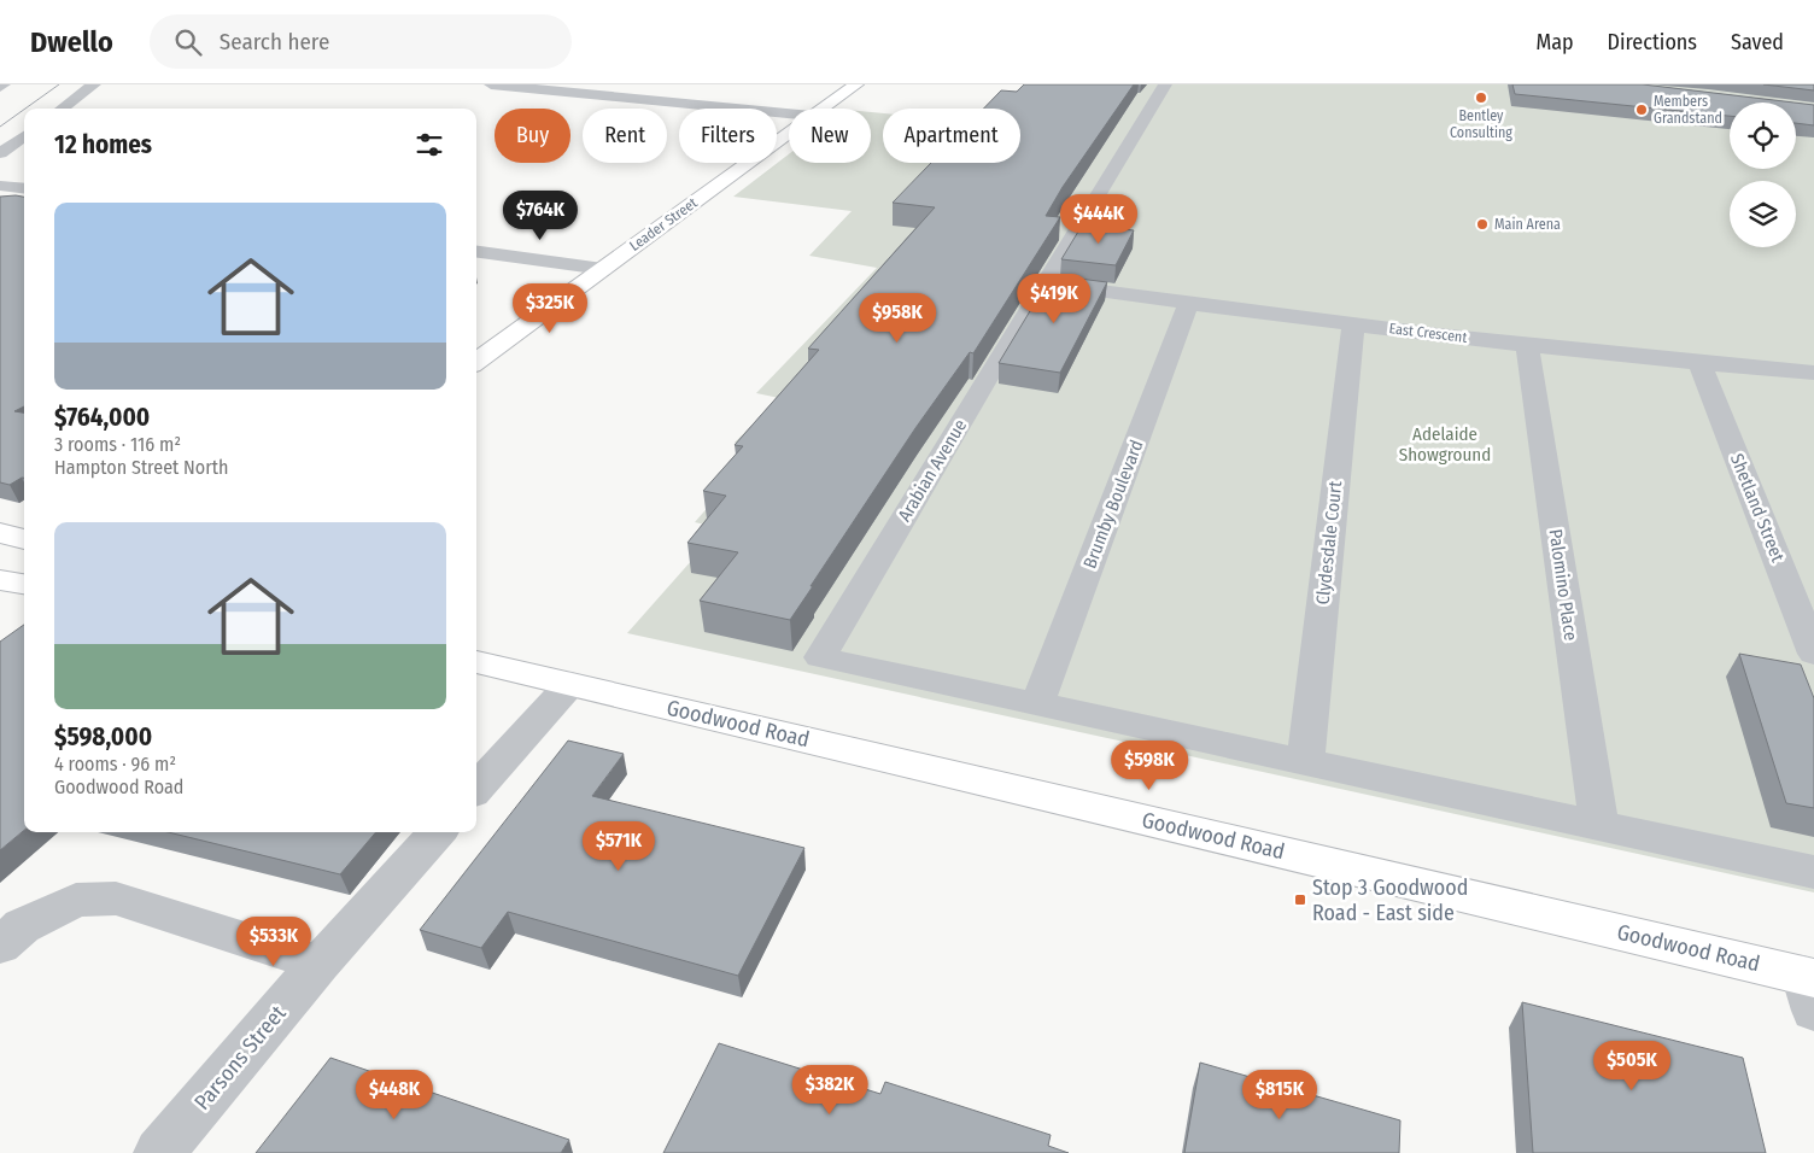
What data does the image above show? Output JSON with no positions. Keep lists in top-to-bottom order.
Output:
{
  "streets": {
    "main road": ["Leader Street", "Goodwood Road"],
    "street": [
      "East Crescent",
      "Arabian Avenue",
      "Brumby Boulevard",
      "Shetland Street",
      "Clydesdale Court",
      "Palomino Place",
      "Parsons Street"
    ]
  },
  "crossings": [
    ["East Crescent", "Arabian Avenue"],
    ["East Crescent", "Brumby Boulevard"],
    ["East Crescent", "Shetland Street"],
    ["East Crescent", "Clydesdale Court"],
    ["East Crescent", "Palomino Place"],
    ["Arabian Avenue", "Brumby Boulevard"]
  ],
  "parks": ["Adelaide Showground"],
  "places": {
    "other": ["Bentley Consulting", "Members Grandstand", "Main Arena"],
    "transit": ["Stop 3 Goodwood Road - East side"]
  },
  "page": {
    "header": "Dwello",
    "search": "Search here",
    "nav": ["Map", "Directions", "Saved"],
    "chip": [
      "Buy",
      "Rent",
      "Filters",
      "New",
      "Apartment"
    ],
    "heading": "12 homes",
    "list": [
      {
        "name": "$764,000",
        "note": "3 rooms · 116 m² · Hampton Street North"
      },
      {
        "name": "$598,000",
        "note": "4 rooms · 96 m² · Goodwood Road"
      }
    ],
    "price": [
      "$764K",
      "$444K",
      "$419K",
      "$325K",
      "$958K",
      "$598K",
      "$571K",
      "$533K",
      "$505K",
      "$382K",
      "$448K",
      "$815K"
    ]
  }
}
